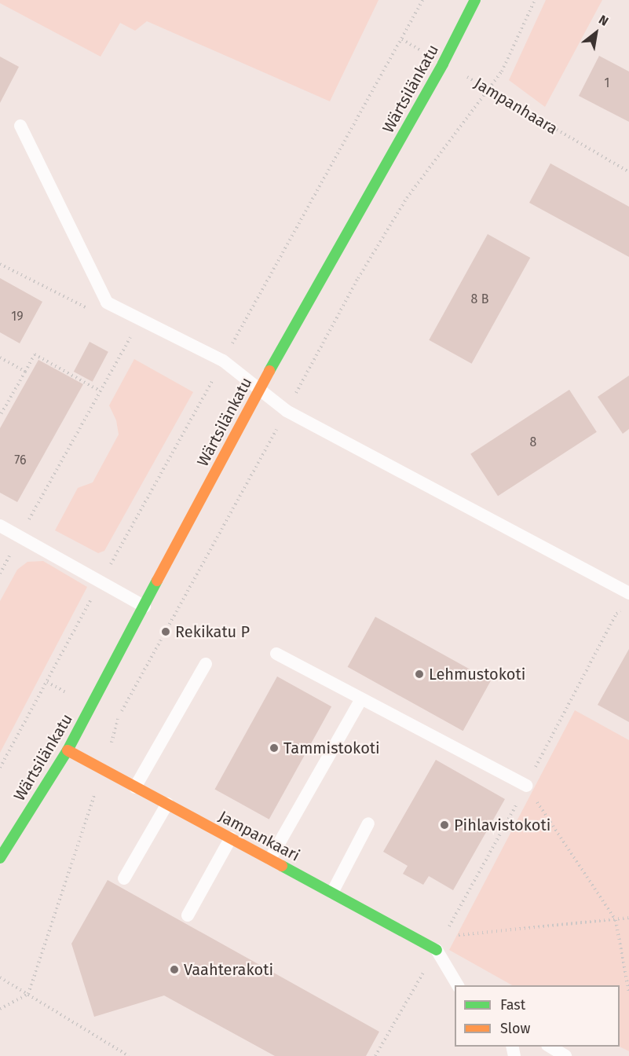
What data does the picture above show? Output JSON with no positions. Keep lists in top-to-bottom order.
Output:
{
  "streets": {
    "street": ["Wärtsilänkatu", "Jampankaari"],
    "path": ["Jampanhaara"]
  },
  "crossings": [
    ["Wärtsilänkatu", "Jampanhaara"],
    ["Wärtsilänkatu", "Jampankaari"]
  ],
  "places": [
    "Rekikatu P",
    "Lehmustokoti",
    "Tammistokoti",
    "Pihlavistokoti",
    "Vaahterakoti"
  ],
  "house_numbers": [
    "1",
    "8 B",
    "19",
    "8",
    "76"
  ],
  "legend": ["Fast", "Slow"],
  "north": "top right"
}
